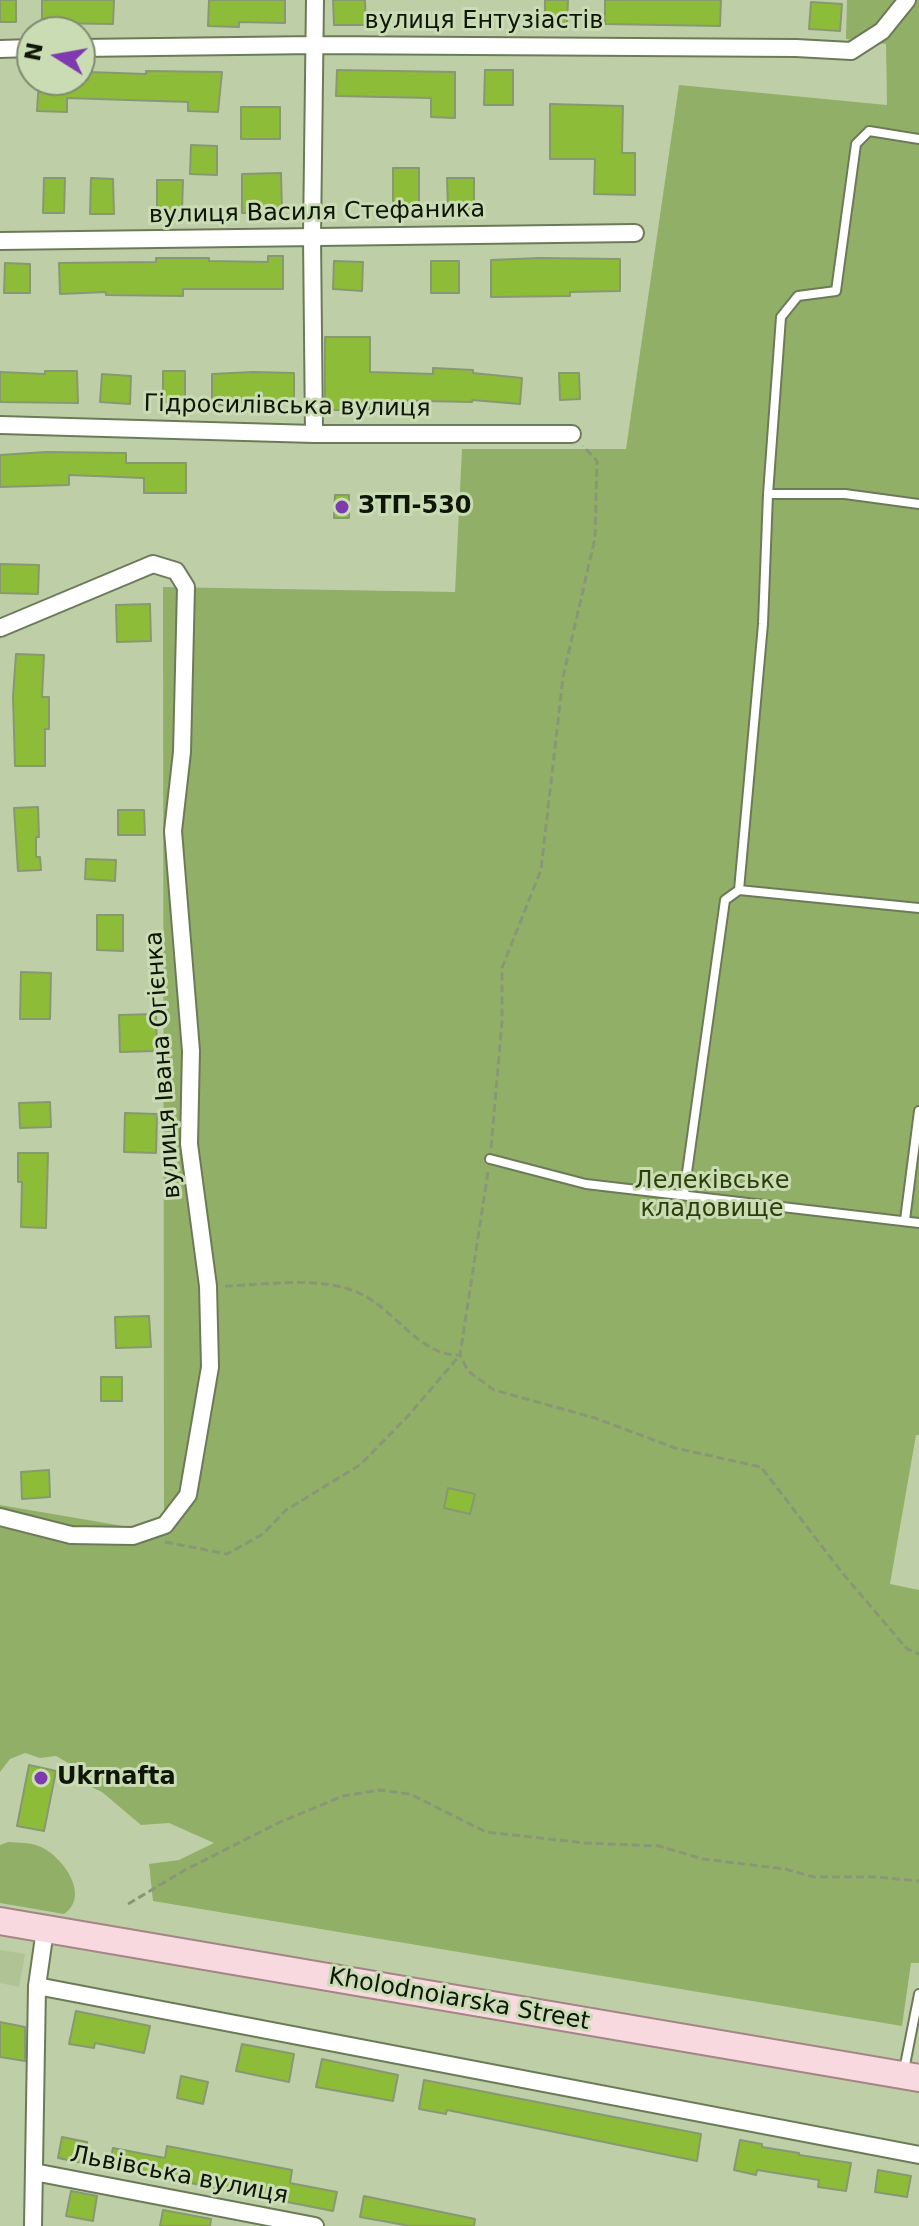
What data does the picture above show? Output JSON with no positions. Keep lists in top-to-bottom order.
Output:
{
  "streets": {
    "main road": ["Kholodnoiarska Street"],
    "street": [
      "вулиця Ентузіастів",
      "вулиця Василя Стефаника",
      "Гідросилівська вулиця",
      "вулиця Івана Огієнка",
      "Львівська вулиця"
    ]
  },
  "parks": ["Лелеківське кладовище"],
  "places": ["ЗТП-530", "Ukrnafta"],
  "north": "left"
}
